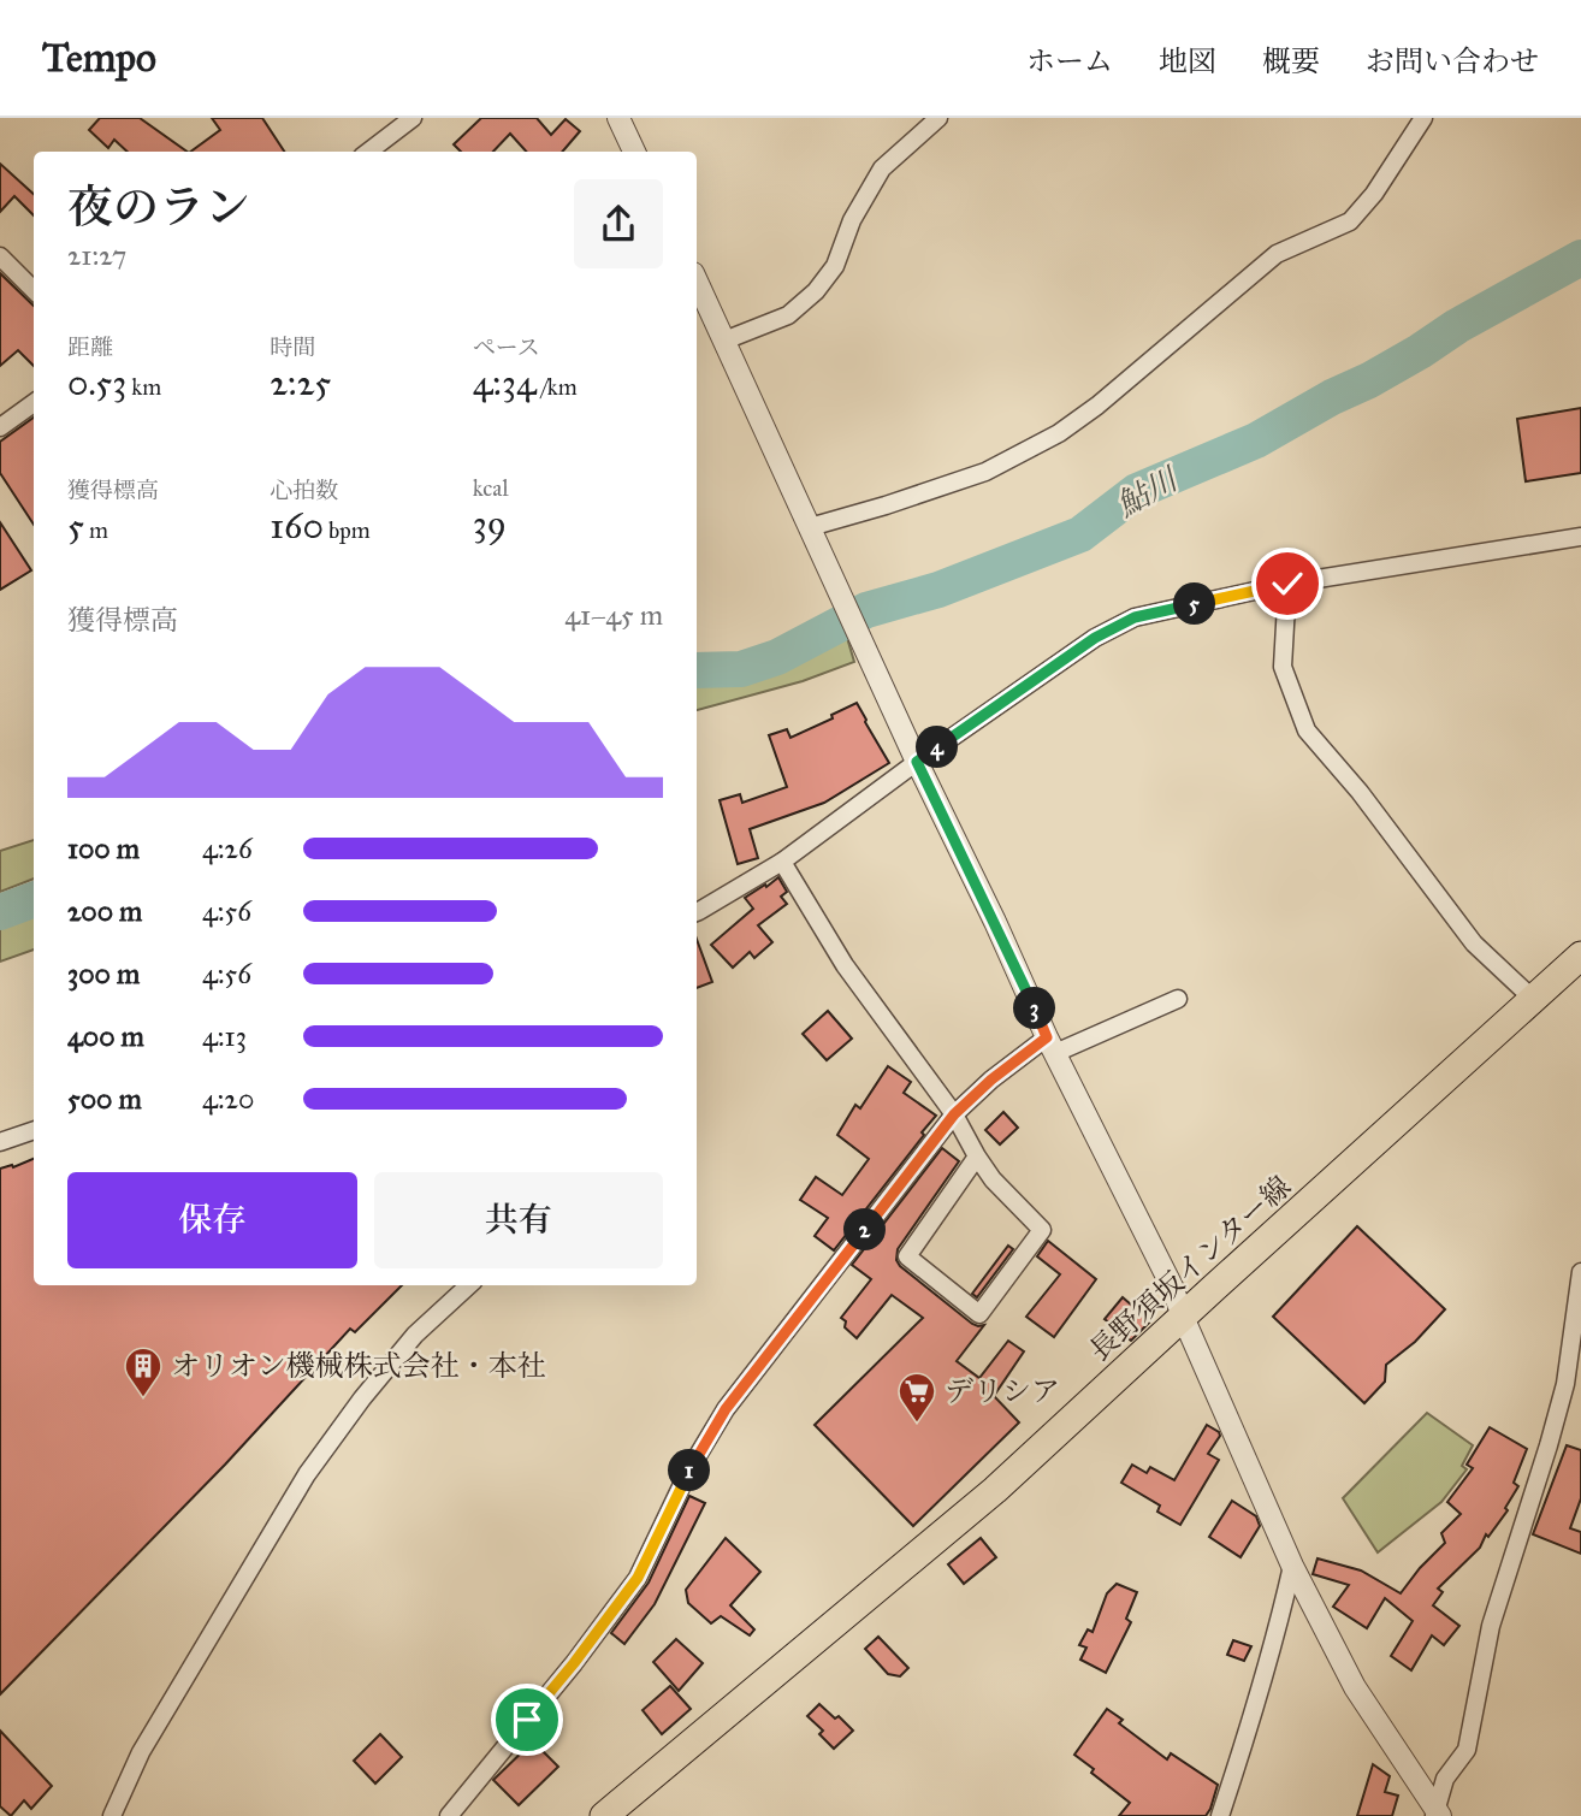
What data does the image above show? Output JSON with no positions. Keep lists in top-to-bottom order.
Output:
{
  "streets": {
    "main road": ["長野須坂インター線"]
  },
  "water": ["鮎川"],
  "places": {
    "building": ["オリオン機械株式会社・本社"],
    "supermarket": ["デリシア"]
  },
  "page": {
    "header": "Tempo",
    "nav": [
      "ホーム",
      "地図",
      "概要",
      "お問い合わせ"
    ],
    "heading": ["夜のラン", "21:27"],
    "stats": [
      ["距離", "0.53 km"],
      ["時間", "2:25"],
      ["ペース", "4:34 /km"],
      ["獲得標高", "5 m"],
      ["心拍数", "160 bpm"],
      ["kcal", "39"]
    ],
    "chart": ["獲得標高", "41–45 m"],
    "pins": [
      "5",
      "4",
      "3",
      "2",
      "1"
    ],
    "list": [
      {
        "name": "100 m",
        "note": "4:26"
      },
      {
        "name": "200 m",
        "note": "4:56"
      },
      {
        "name": "300 m",
        "note": "4:56"
      },
      {
        "name": "400 m",
        "note": "4:13"
      },
      {
        "name": "500 m",
        "note": "4:20"
      }
    ],
    "buttons": ["保存", "共有"]
  }
}
